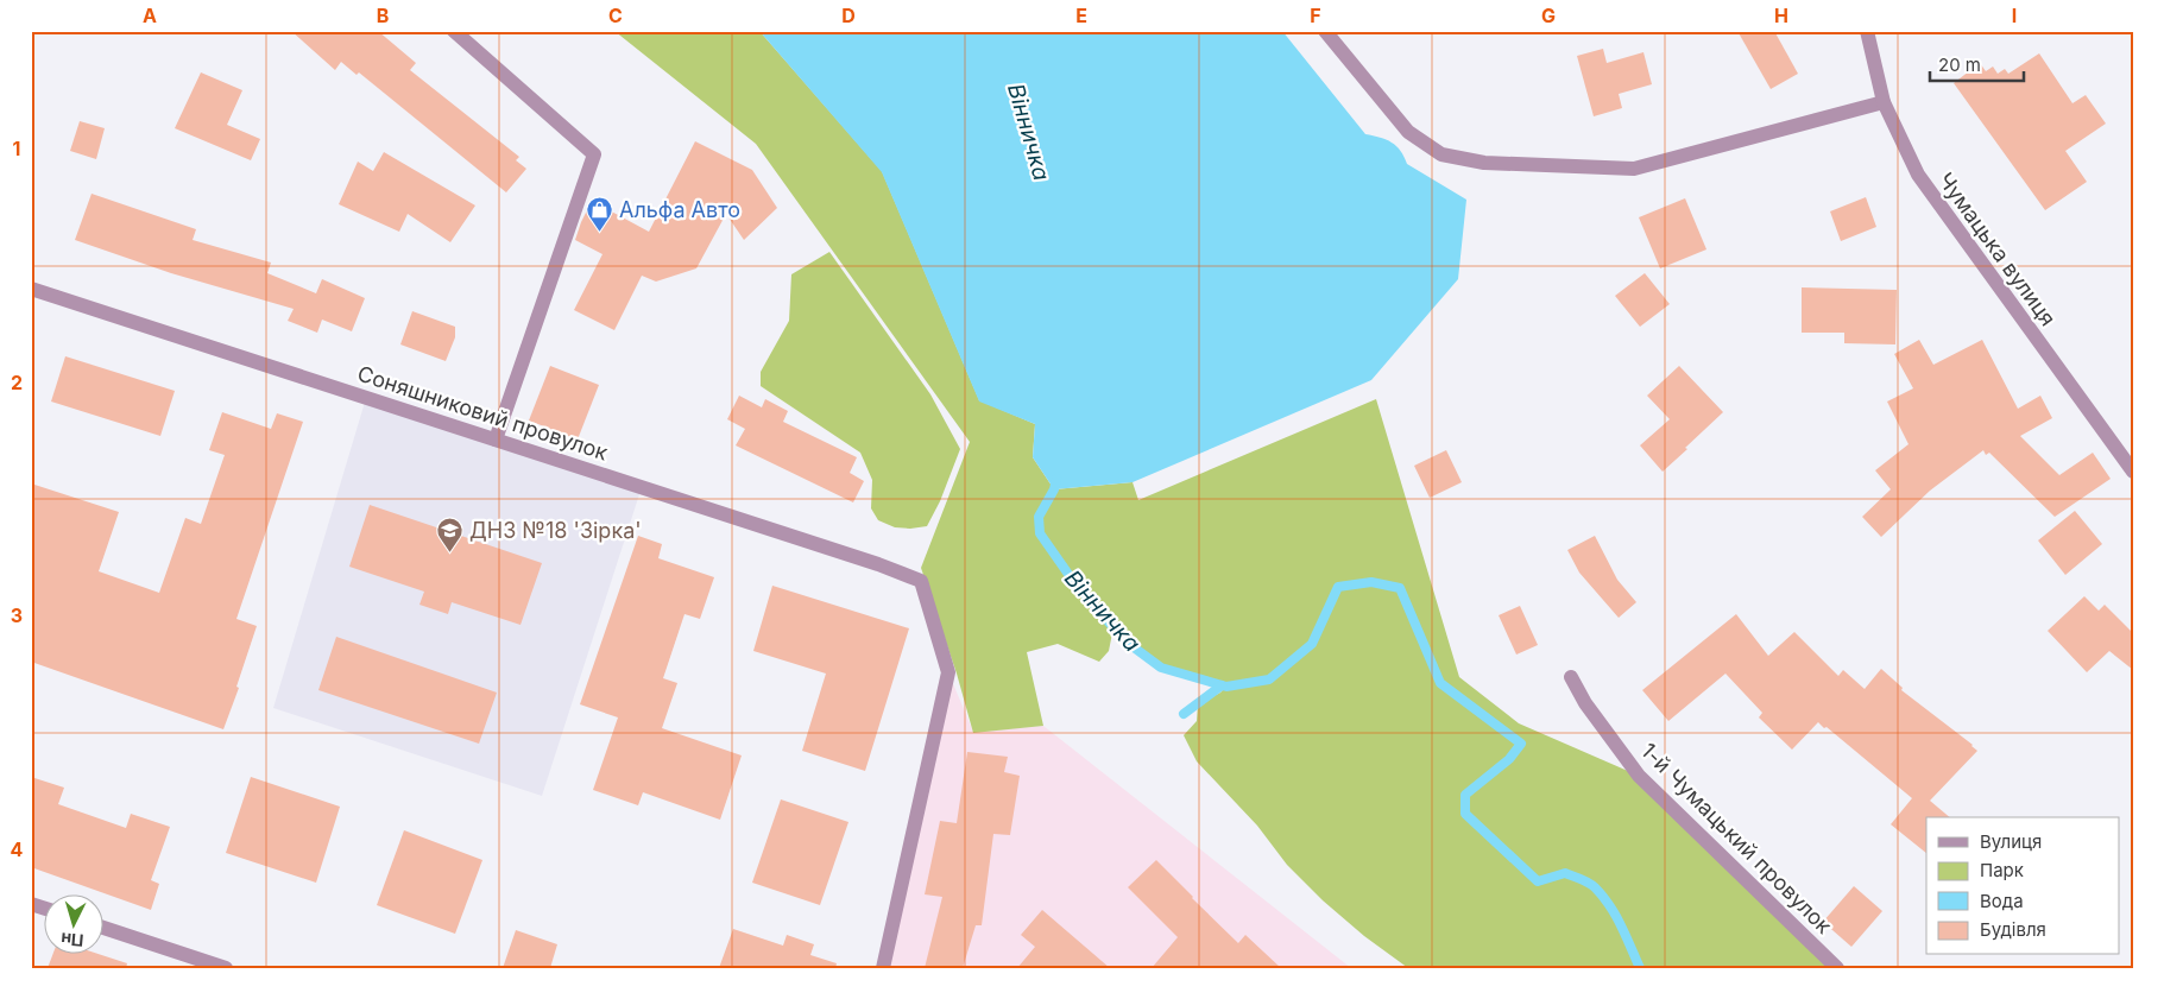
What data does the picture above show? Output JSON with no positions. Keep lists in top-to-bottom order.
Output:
{
  "streets": {
    "street": ["Чумацька вулиця", "Соняшниковий провулок", "1-й Чумацький провулок"]
  },
  "water": ["Вінничка"],
  "places": {
    "shop": ["Альфа Авто"],
    "school or university": ["ДНЗ №18 'Зірка'"]
  },
  "legend": [
    "Вулиця",
    "Парк",
    "Вода",
    "Будівля"
  ],
  "scale_bar": "20 m",
  "north": "bottom",
  "grid": {
    "columns": [
      "A",
      "B",
      "C",
      "D",
      "E",
      "F",
      "G",
      "H",
      "I"
    ],
    "rows": [
      "1",
      "2",
      "3",
      "4"
    ]
  }
}
